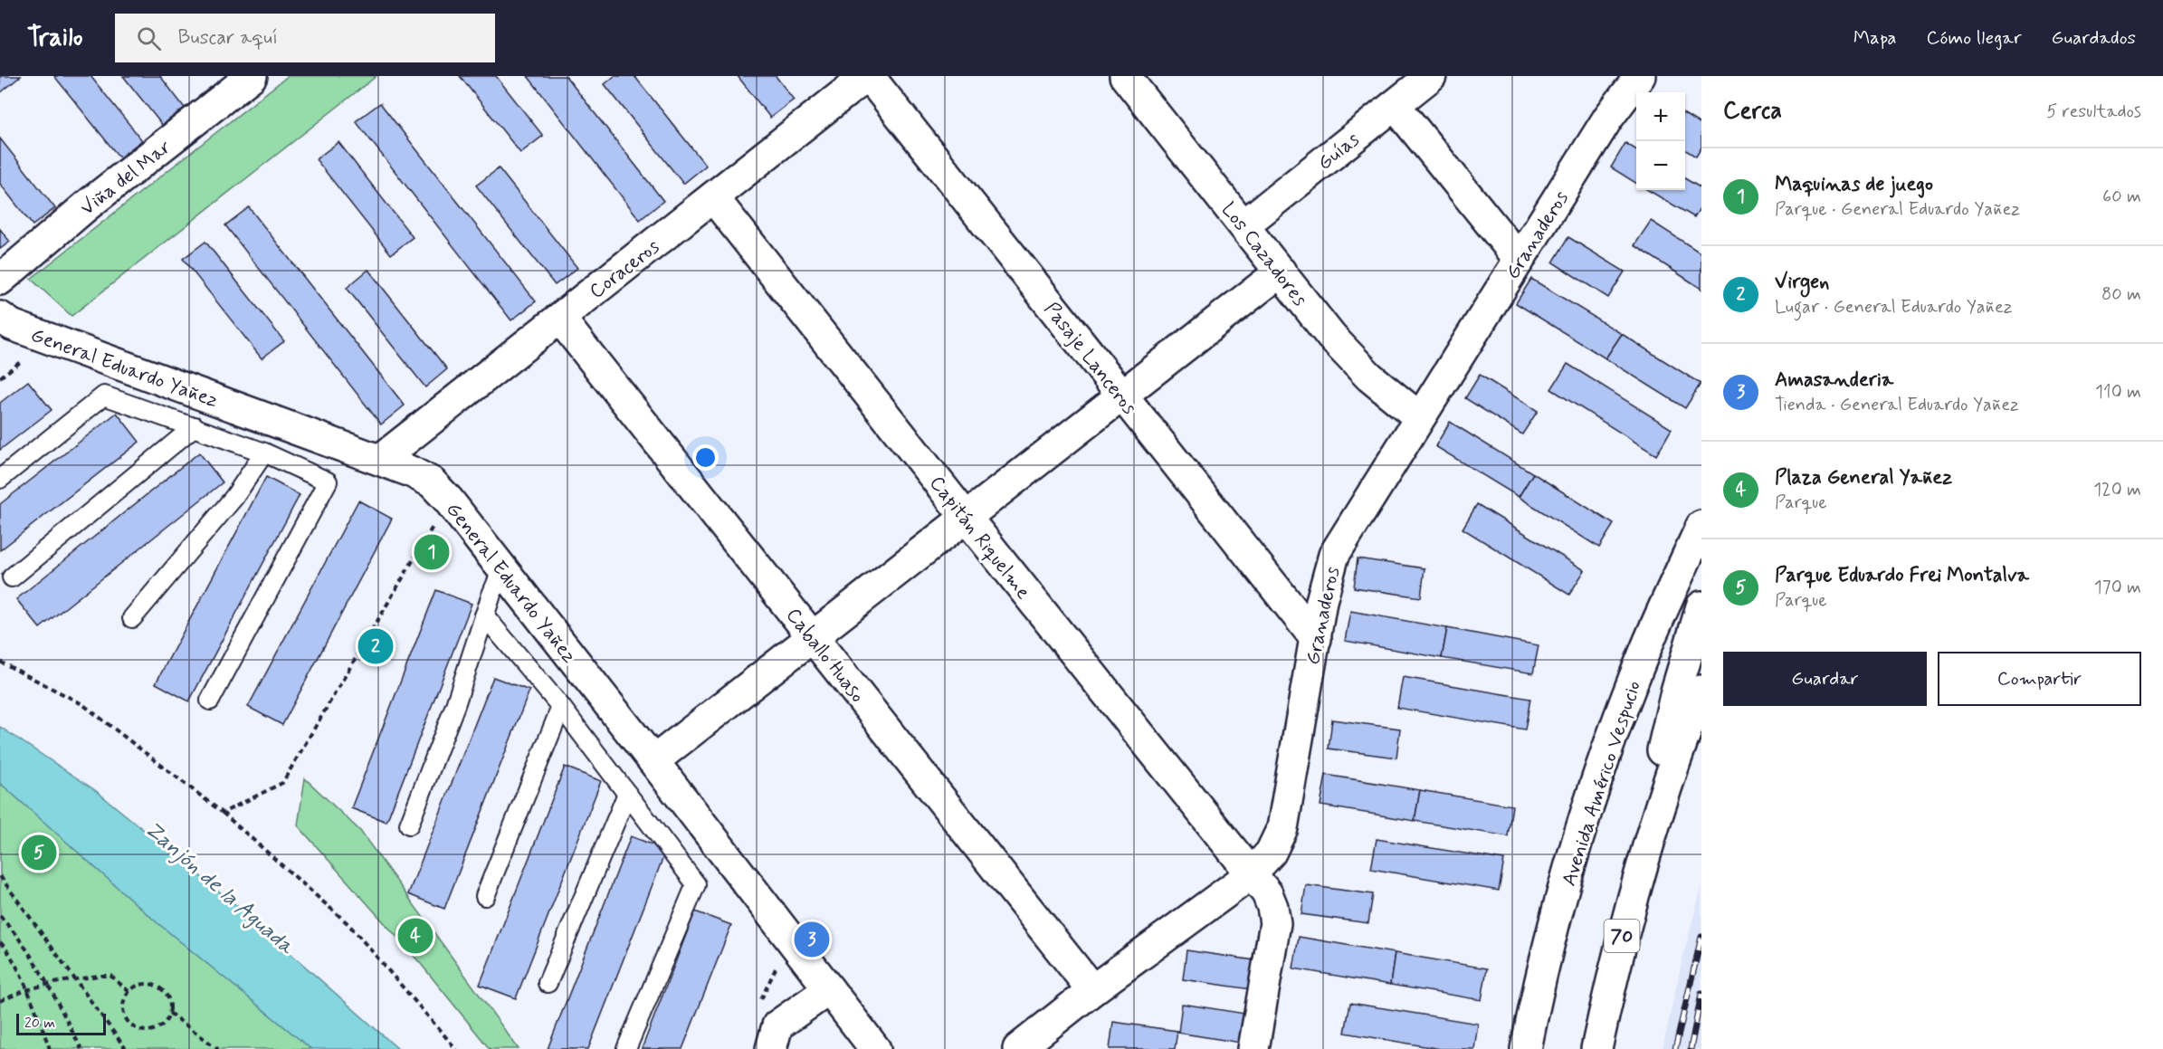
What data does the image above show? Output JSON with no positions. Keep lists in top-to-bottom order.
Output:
{
  "streets": {
    "main road": [
      "Guías",
      "Viña del Mar",
      "Granaderos",
      "Los Cazadores",
      "Coraceros",
      "Pasaje Lanceros",
      "General Eduardo Yañez",
      "Capitán Riquelme",
      "Caballo Huaso",
      "Avenida Américo Vespucio",
      "70"
    ]
  },
  "crossings": [
    ["Guías", "Los Cazadores"],
    ["Granaderos", "Los Cazadores"],
    ["Granaderos", "Pasaje Lanceros"],
    ["Granaderos", "Capitán Riquelme"],
    ["Granaderos", "Caballo Huaso"],
    ["Coraceros", "Pasaje Lanceros"],
    ["Coraceros", "General Eduardo Yañez"],
    ["Coraceros", "Capitán Riquelme"],
    ["Coraceros", "Caballo Huaso"]
  ],
  "water": ["Zanjón de la Aguada"],
  "scale_bar": "20 m",
  "page": {
    "header": "Trailo",
    "search": "Buscar aquí",
    "nav": ["Mapa", "Cómo llegar", "Guardados"],
    "heading": ["Cerca", "5 resultados"],
    "map_buttons": ["+", "−"],
    "list": [
      {
        "mark": "1",
        "name": "Maquinas de juego",
        "note": "Parque · General Eduardo Yañez",
        "value": "60 m"
      },
      {
        "mark": "2",
        "name": "Virgen",
        "note": "Lugar · General Eduardo Yañez",
        "value": "80 m"
      },
      {
        "mark": "3",
        "name": "Amasanderia",
        "note": "Tienda · General Eduardo Yañez",
        "value": "110 m"
      },
      {
        "mark": "4",
        "name": "Plaza General Yañez",
        "note": "Parque",
        "value": "120 m"
      },
      {
        "mark": "5",
        "name": "Parque Eduardo Frei Montalva",
        "note": "Parque",
        "value": "170 m"
      }
    ],
    "pins": [
      "1",
      "2",
      "5",
      "4",
      "3"
    ],
    "buttons": ["Guardar", "Compartir"],
    "scale": "20 m"
  }
}
